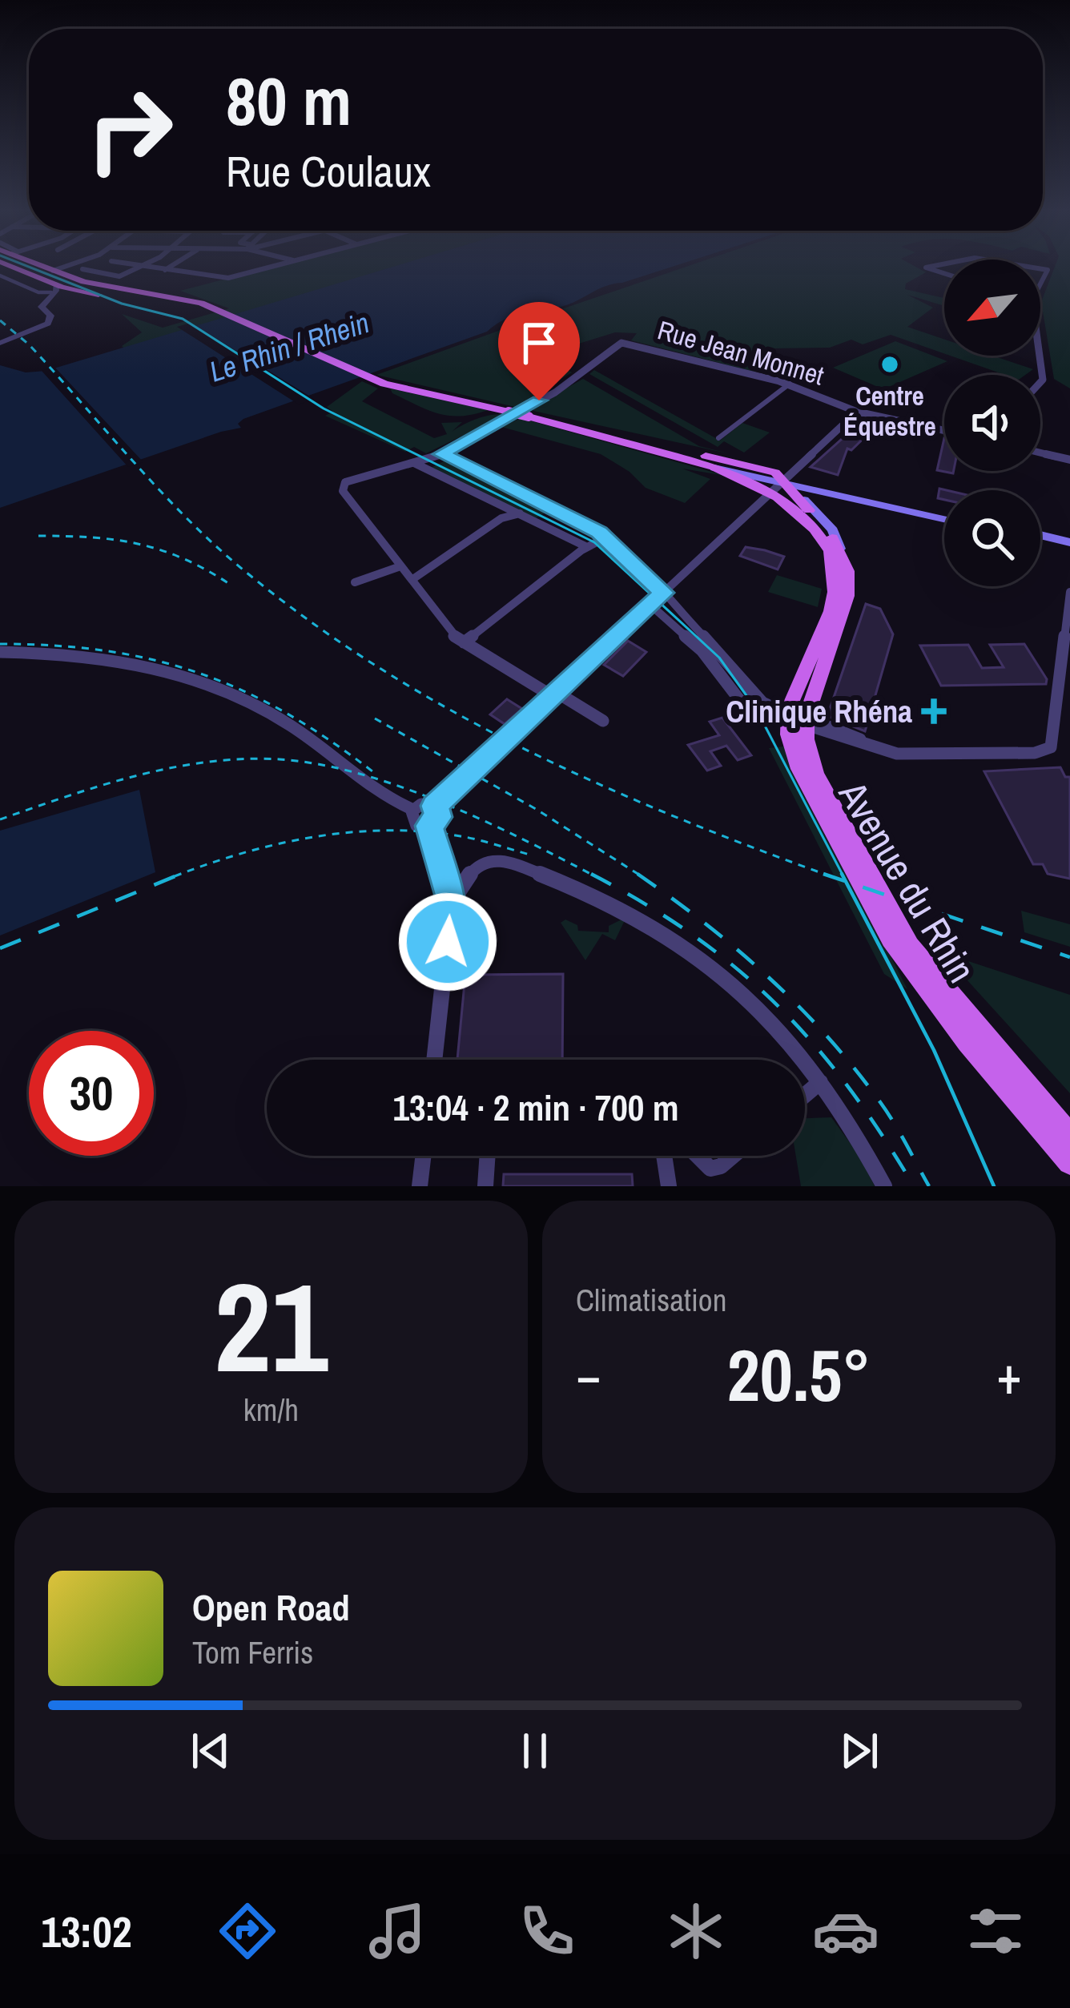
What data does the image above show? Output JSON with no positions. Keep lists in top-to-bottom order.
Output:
{
  "streets": {
    "main road": ["Avenue du Rhin"],
    "street": ["Rue Jean Monnet"]
  },
  "water": ["Le Rhin / Rhein"],
  "places": {
    "other": ["Centre Équestre"],
    "health": ["Clinique Rhéna"]
  },
  "north": "bottom left",
  "page": {
    "turn": ["80 m", "Rue Coulaux"],
    "limit": "30",
    "trip": "13:04 · 2 min · 700 m",
    "tile": [
      ["21", "km/h"],
      "Climatisation"
    ],
    "heat": ["−", "20.5°", "+"],
    "song": ["Open Road", "Tom Ferris"],
    "tabs": "13:02"
  }
}
